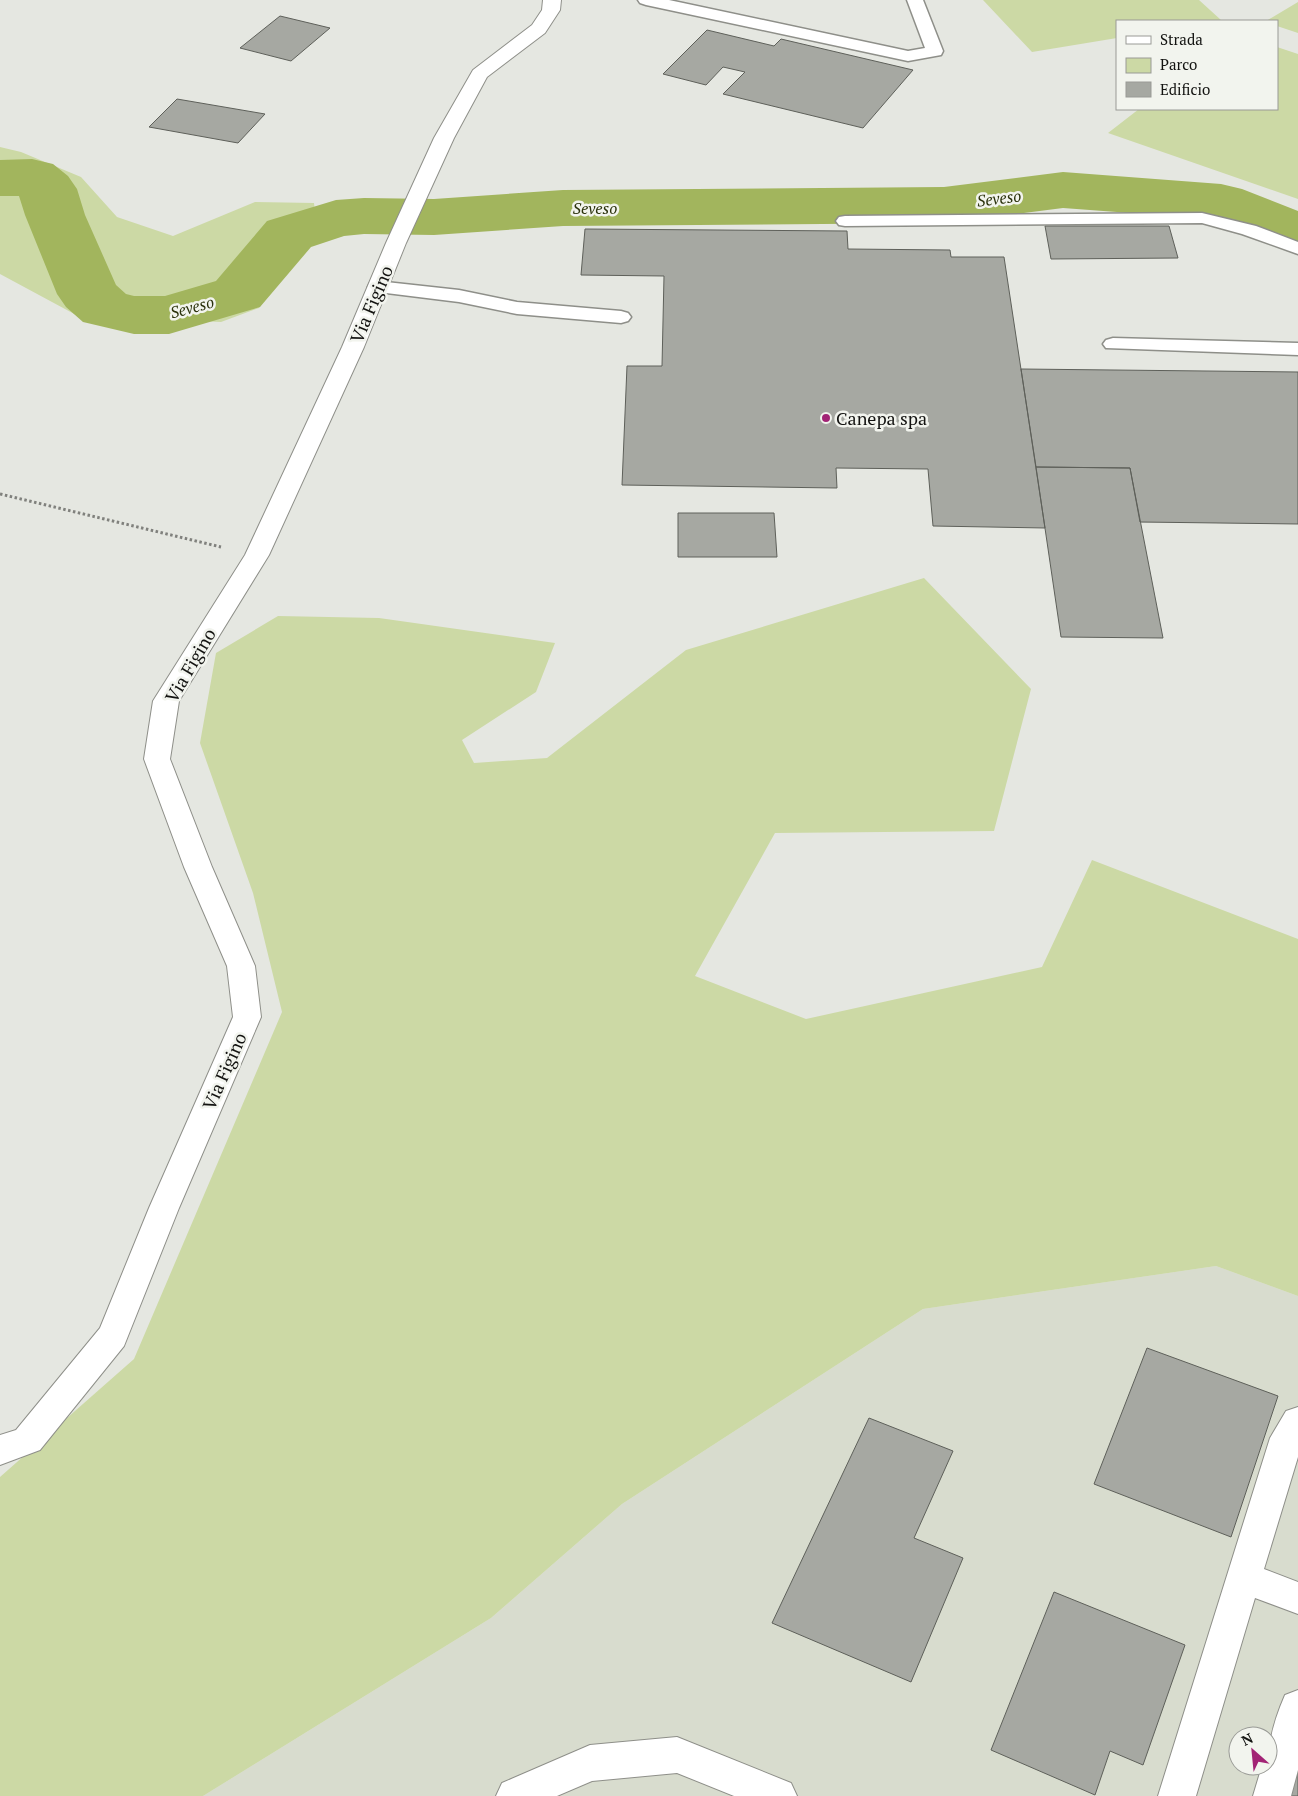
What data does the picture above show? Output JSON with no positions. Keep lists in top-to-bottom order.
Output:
{
  "streets": {
    "street": ["Via Figino"]
  },
  "water": ["Seveso"],
  "places": ["Canepa spa"],
  "legend": ["Strada", "Parco", "Edificio"],
  "north": "top left"
}
